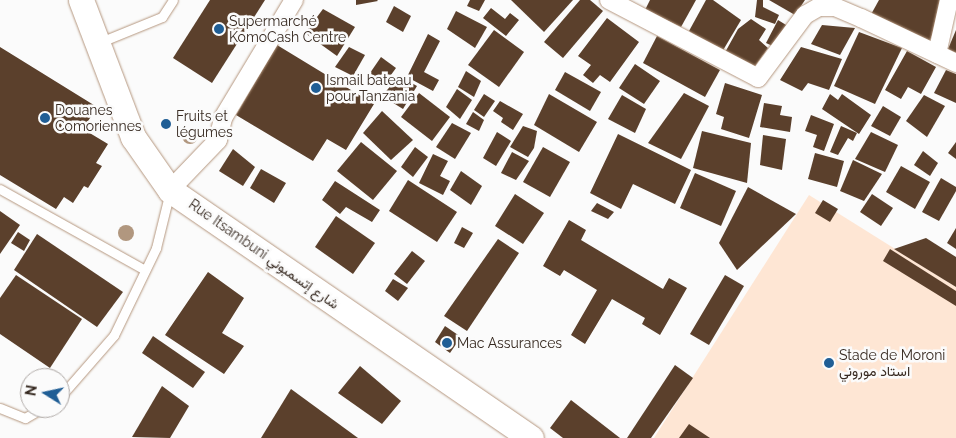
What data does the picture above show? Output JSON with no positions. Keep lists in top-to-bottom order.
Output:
{
  "streets": {
    "main road": ["Rue Itsambuni شارع إتسمبوني"]
  },
  "places": [
    "Supermarché KomoCash Centre",
    "Ismail bateau pour Tanzania",
    "Douanes Comoriennes",
    "Fruits et légumes",
    "Mac Assurances",
    "Stade de Moroni استاد موروني"
  ],
  "north": "left"
}
